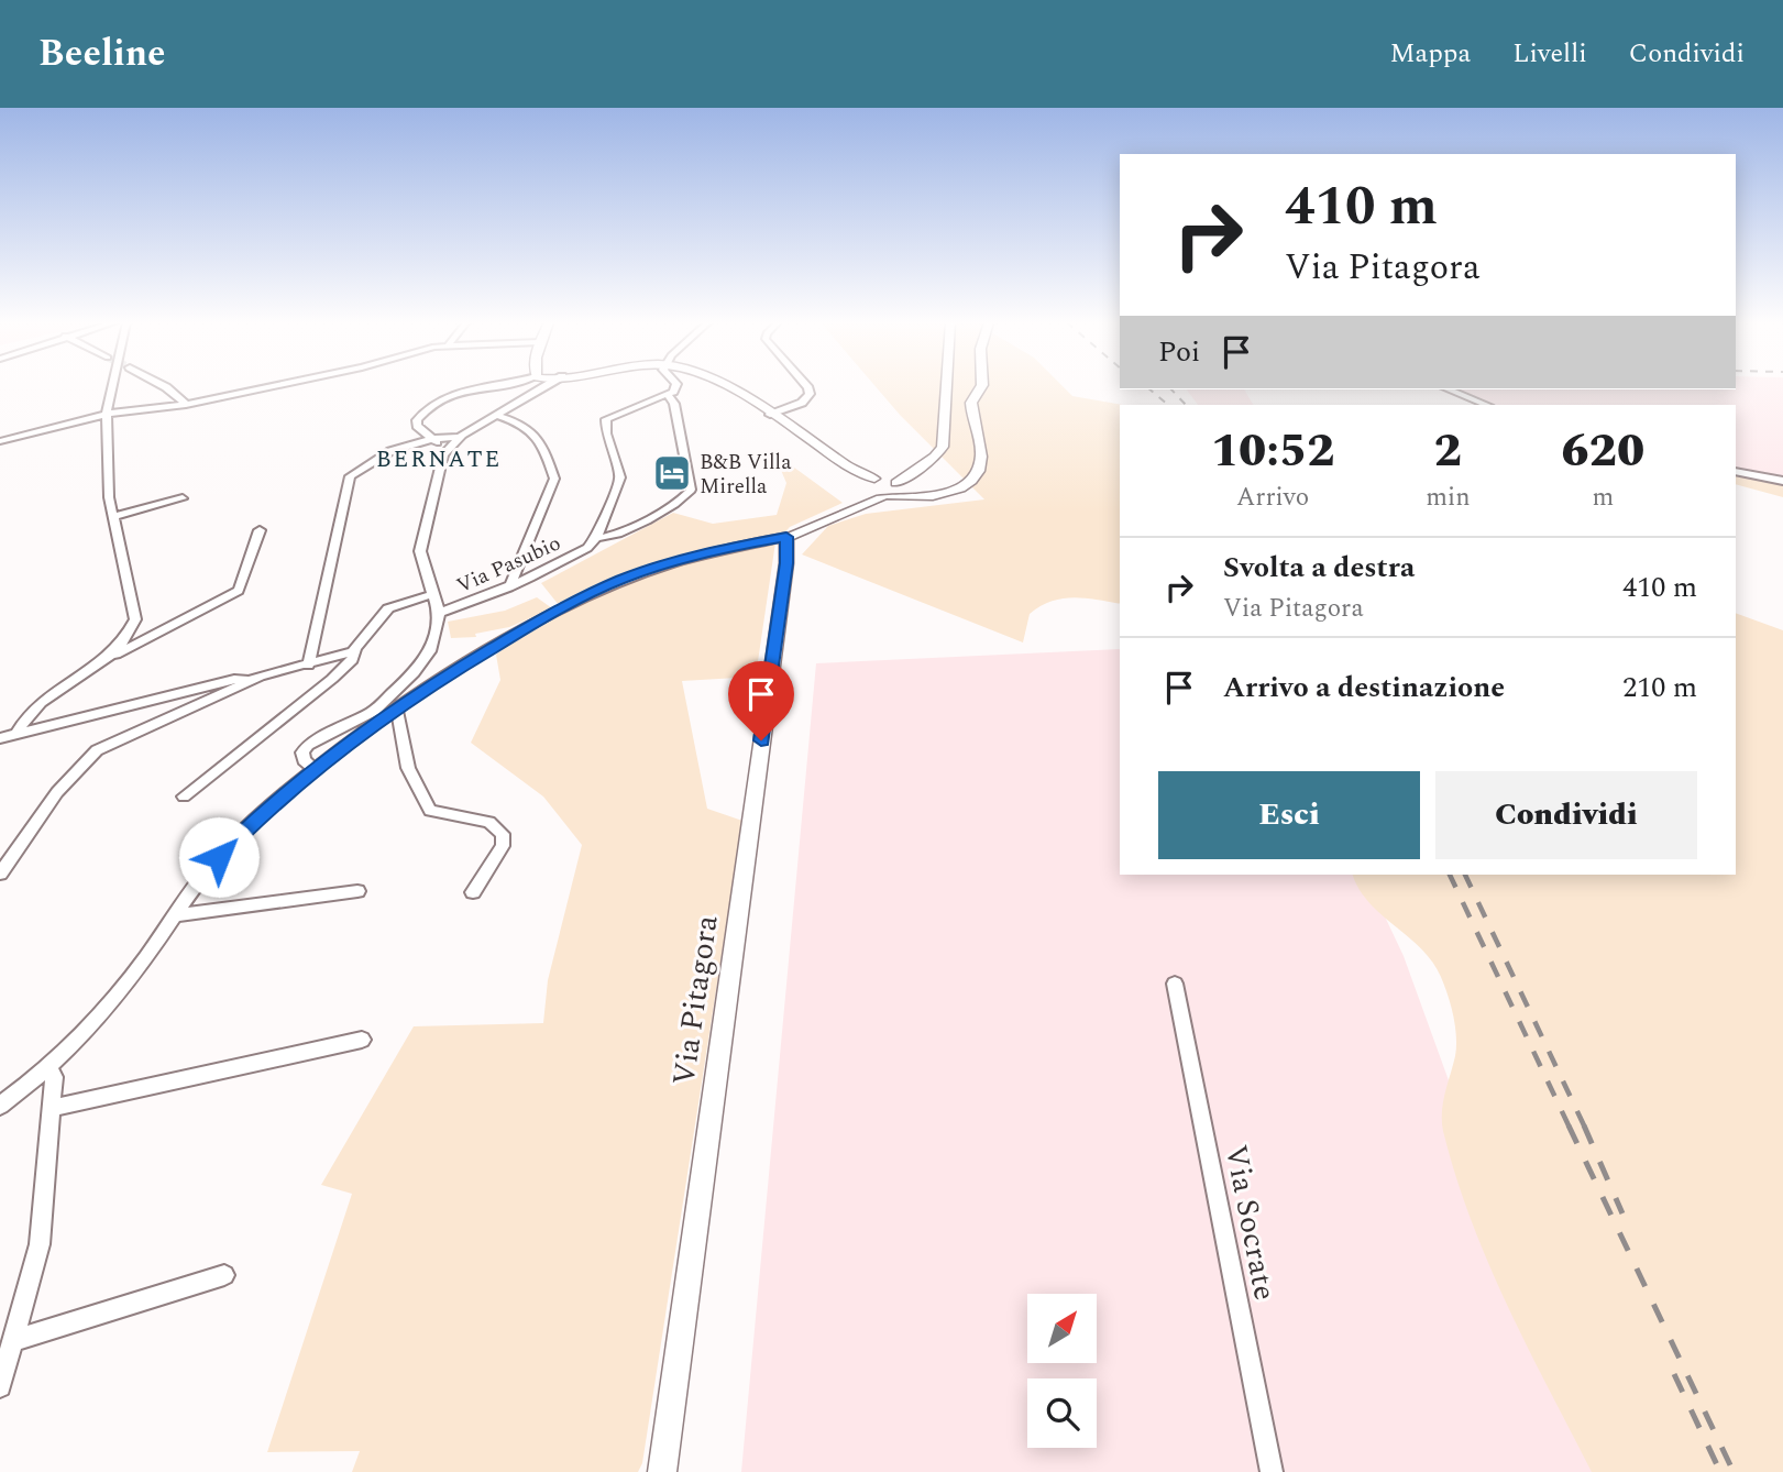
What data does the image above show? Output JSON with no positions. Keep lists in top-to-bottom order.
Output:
{
  "streets": {
    "street": ["Via Pasubio", "Via Pitagora", "Via Socrate"]
  },
  "districts": ["BERNATE"],
  "places": {
    "hotel": ["B&B Villa Mirella"]
  },
  "north": "top right",
  "page": {
    "header": "Beeline",
    "nav": ["Mappa", "Livelli", "Condividi"],
    "turn": ["410 m", "Via Pitagora"],
    "then": "Poi",
    "eta": [
      "10:52",
      "Arrivo",
      "2",
      "min",
      "620",
      "m"
    ],
    "list": [
      {
        "name": "Svolta a destra",
        "note": "Via Pitagora",
        "value": "410 m"
      },
      {
        "name": "Arrivo a destinazione",
        "value": "210 m"
      }
    ],
    "buttons": ["Esci", "Condividi"]
  }
}
